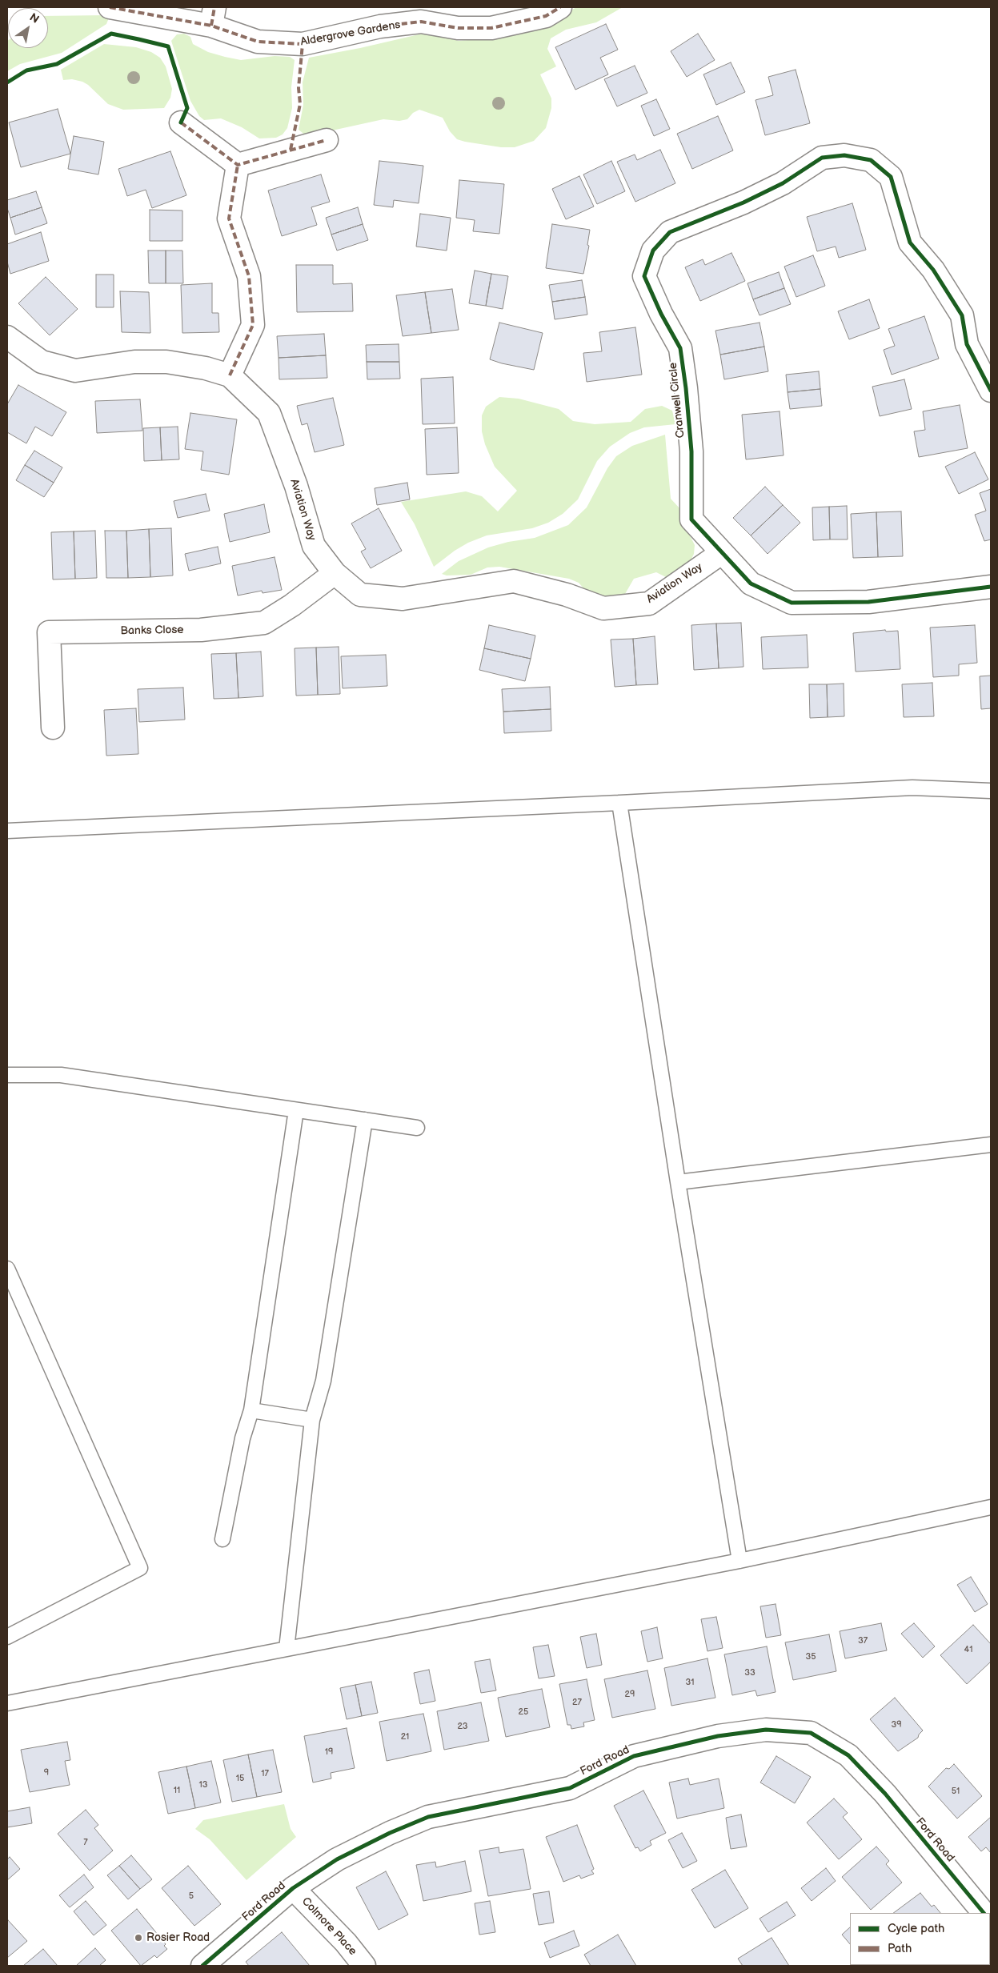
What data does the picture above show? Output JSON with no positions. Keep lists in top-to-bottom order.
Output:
{
  "streets": {
    "street": [
      "Aldergrove Gardens",
      "Cranwell Circle",
      "Aviation Way",
      "Banks Close",
      "Ford Road",
      "Colmore Place"
    ]
  },
  "crossings": [
    ["Cranwell Circle", "Aviation Way"],
    ["Aviation Way", "Banks Close"],
    ["Ford Road", "Colmore Place"]
  ],
  "places": ["Rosier Road"],
  "house_numbers": [
    "37",
    "41",
    "35",
    "33",
    "31",
    "29",
    "27",
    "25",
    "39",
    "23",
    "21",
    "19",
    "9",
    "17",
    "15",
    "13",
    "11",
    "51",
    "7",
    "5"
  ],
  "legend": ["Cycle path", "Path"],
  "north": "top right"
}
